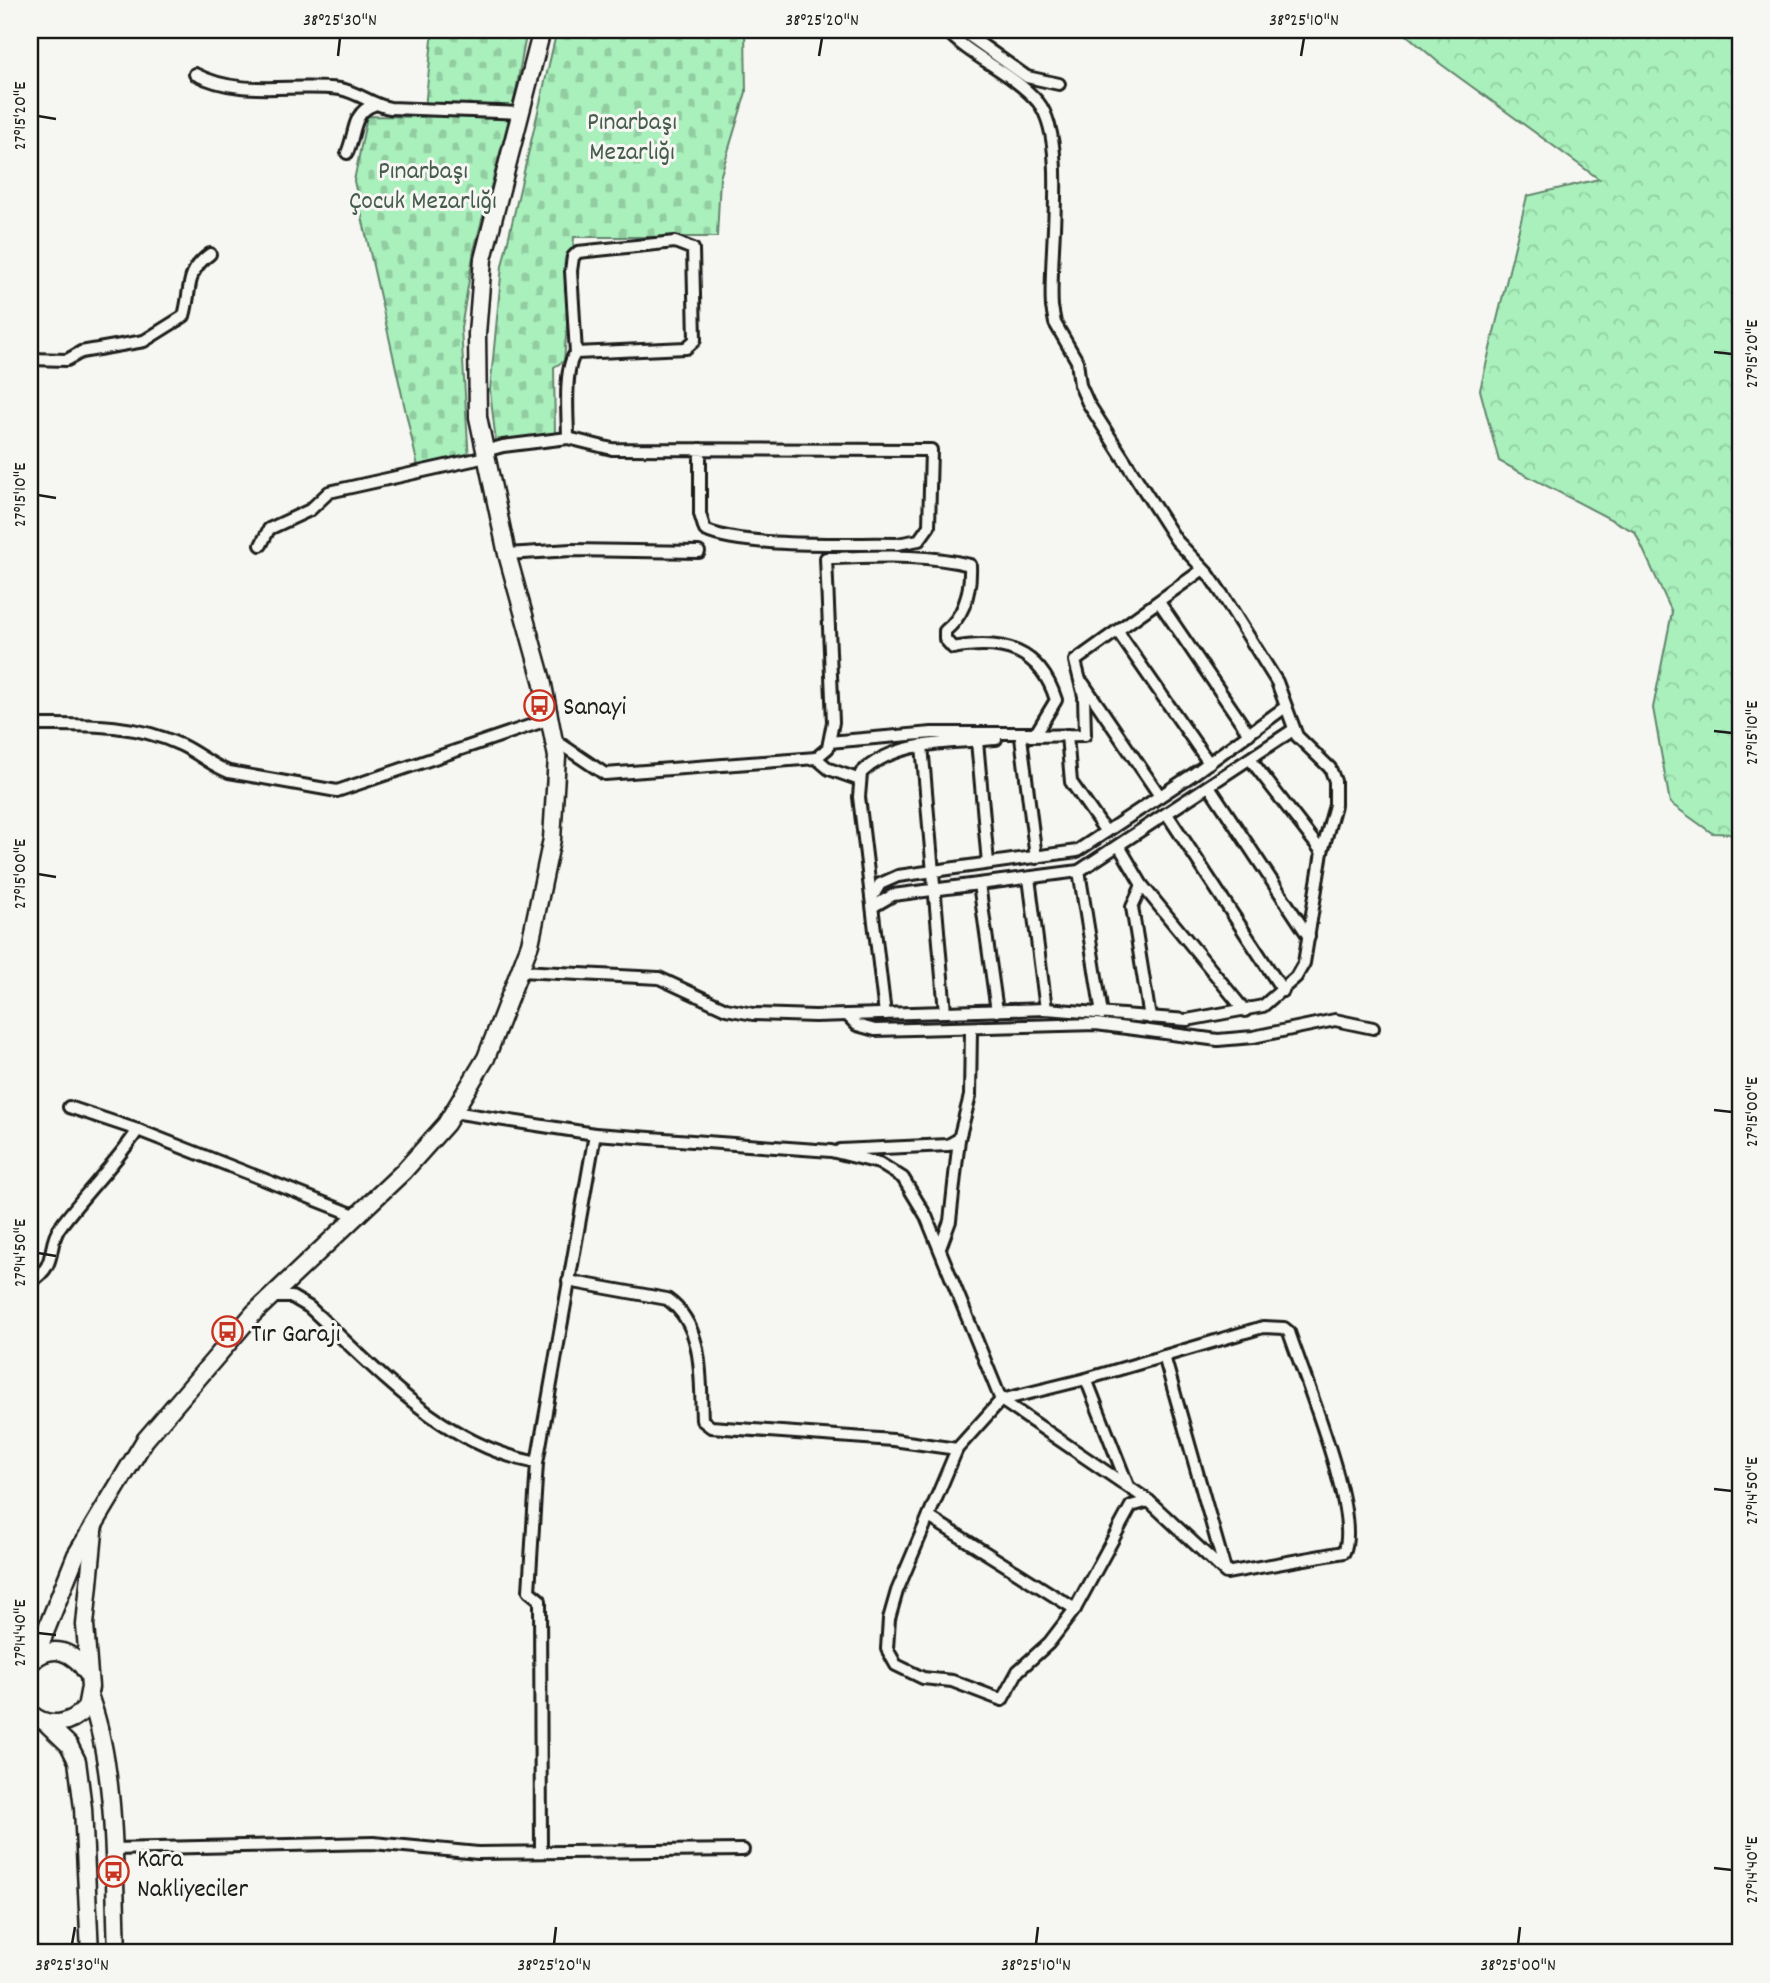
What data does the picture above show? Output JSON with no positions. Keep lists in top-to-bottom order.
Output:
{
  "parks": ["Pınarbaşı Mezarlığı", "Pınarbaşı Çocuk Mezarlığı"],
  "places": {
    "bus stop": ["Sanayi", "Tır Garajı", "Kara Nakliyeciler"]
  },
  "coordinates": [
    "38°25'30\"N",
    "38°25'20\"N",
    "38°25'10\"N",
    "27°15'20\"E",
    "27°15'10\"E",
    "27°15'00\"E",
    "27°14'50\"E",
    "27°14'40\"E",
    "38°25'00\"N"
  ]
}
